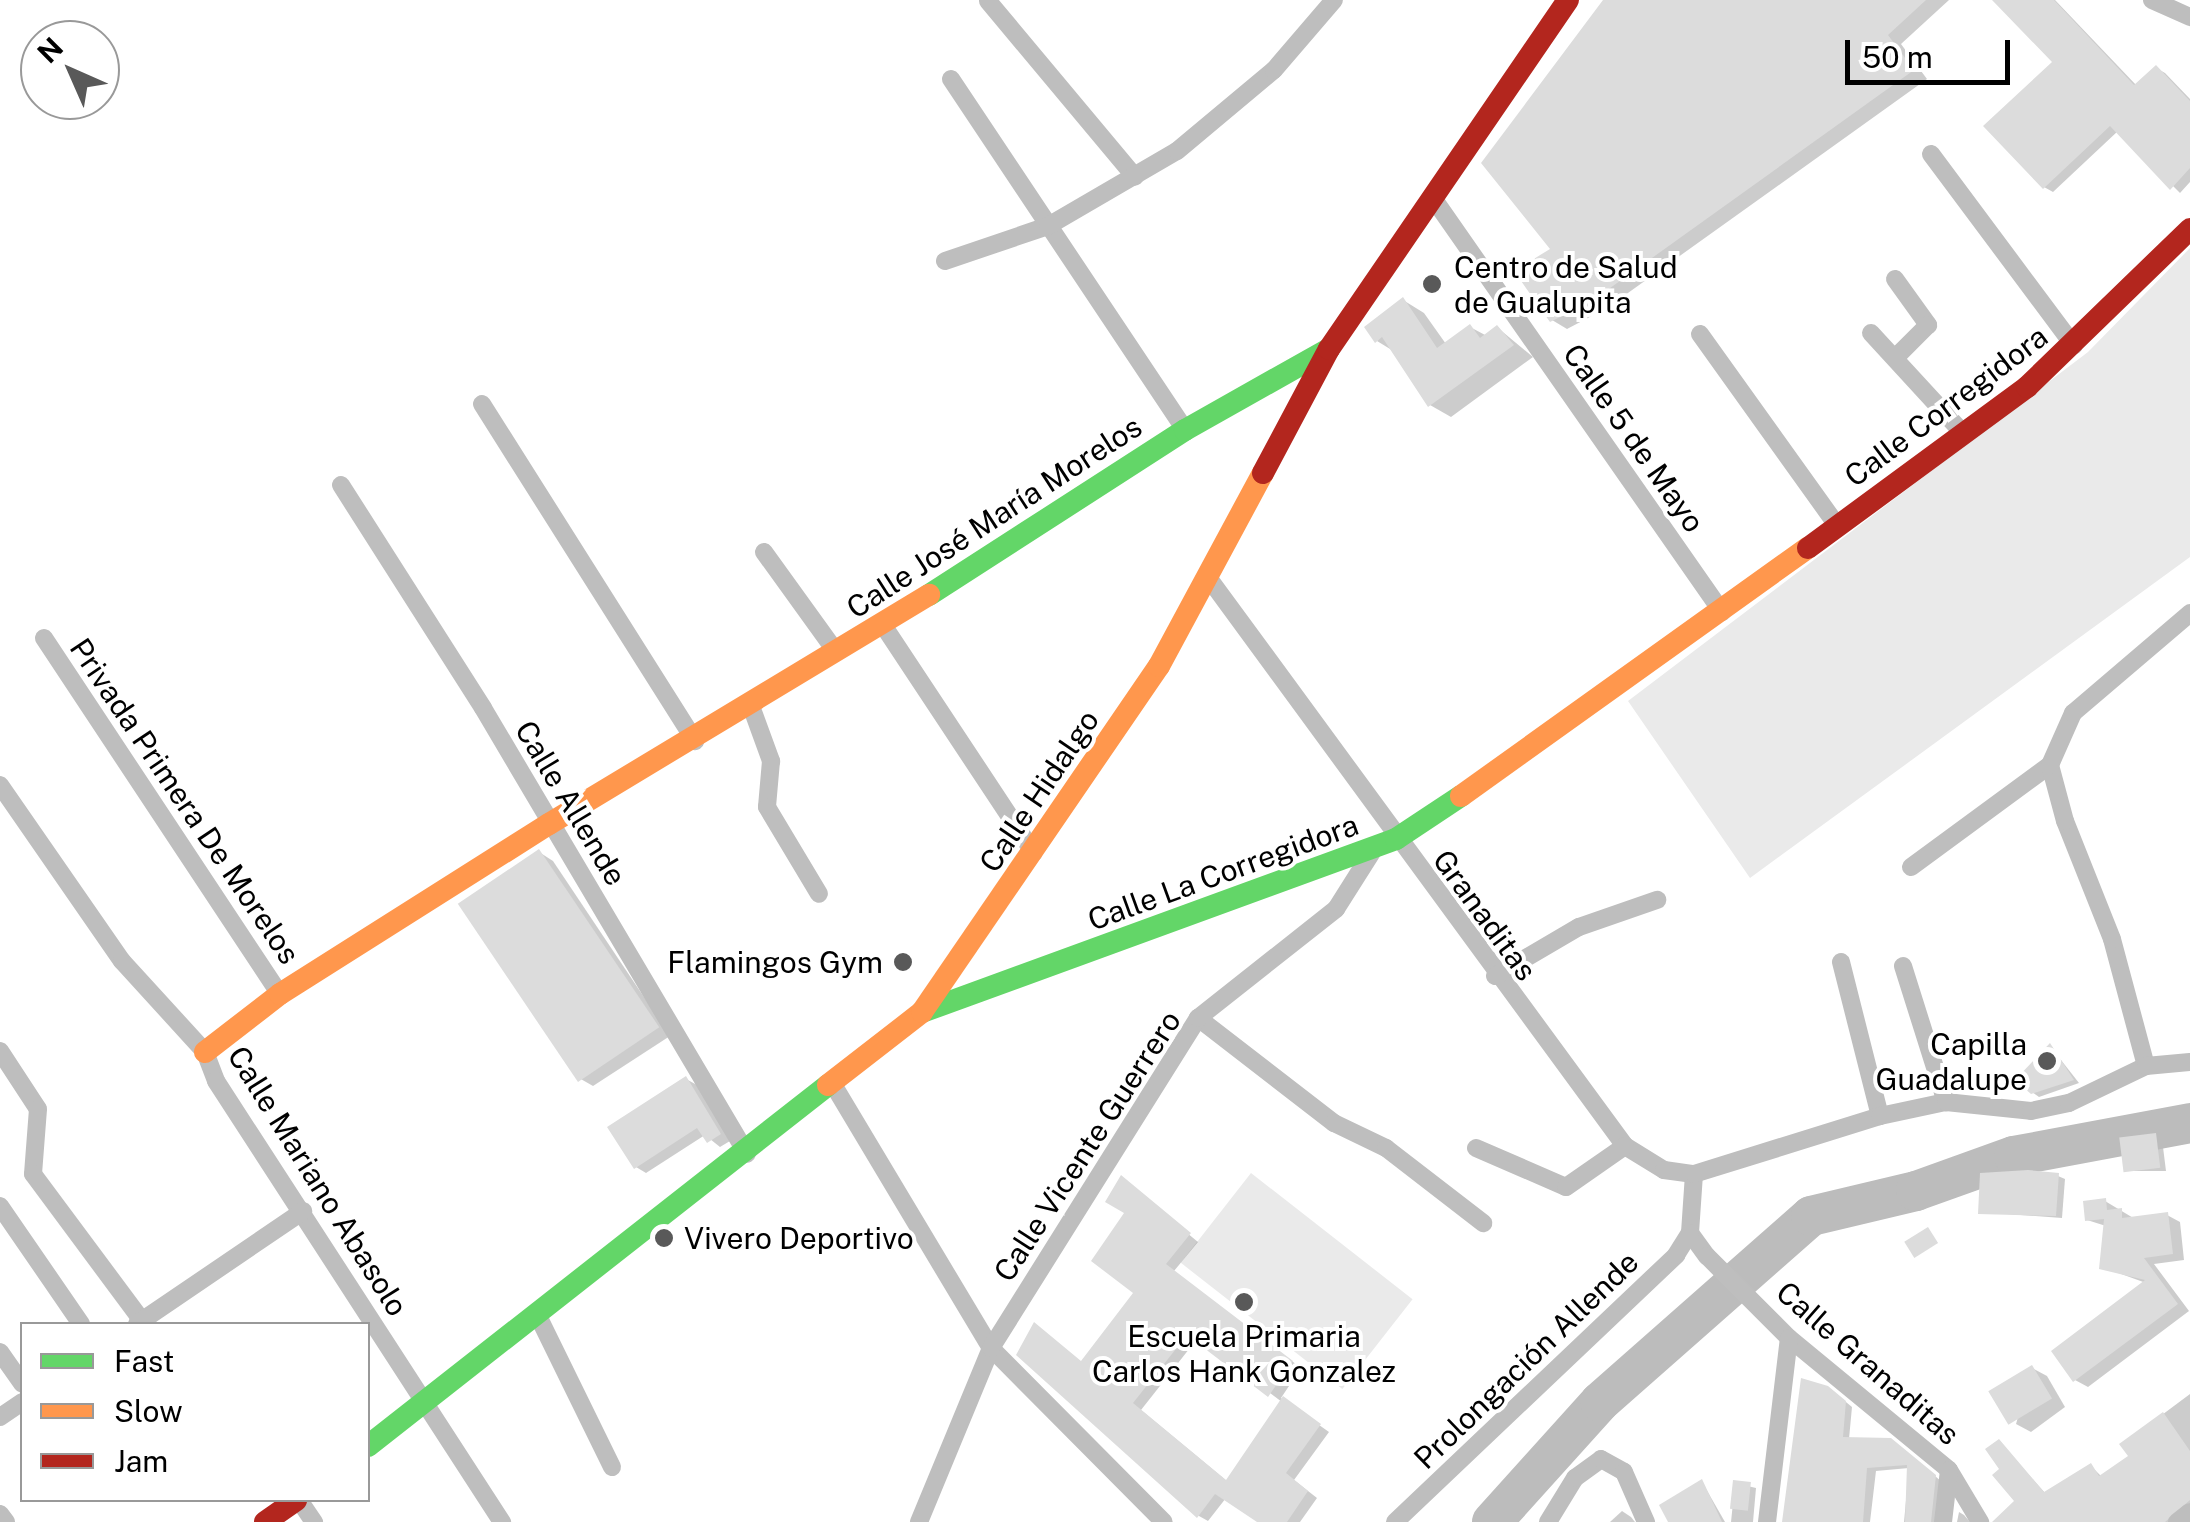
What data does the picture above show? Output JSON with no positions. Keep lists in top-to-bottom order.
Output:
{
  "streets": {
    "street": [
      "Calle Corregidora",
      "Calle 5 de Mayo",
      "Calle José María Morelos",
      "Calle Hidalgo",
      "Privada Primera De Morelos",
      "Calle Allende",
      "Calle La Corregidora",
      "Granaditas",
      "Calle Vicente Guerrero",
      "Calle Mariano Abasolo",
      "Prolongación Allende",
      "Calle Granaditas"
    ]
  },
  "crossings": [
    ["Calle Corregidora", "Calle 5 de Mayo"],
    ["Calle Corregidora", "Calle La Corregidora"],
    ["Calle 5 de Mayo", "Calle Hidalgo"],
    ["Calle 5 de Mayo", "Calle La Corregidora"],
    ["Calle José María Morelos", "Calle Hidalgo"],
    ["Calle José María Morelos", "Privada Primera De Morelos"],
    ["Calle José María Morelos", "Calle Allende"],
    ["Calle José María Morelos", "Calle Mariano Abasolo"],
    ["Calle Hidalgo", "Calle Allende"],
    ["Calle Hidalgo", "Calle La Corregidora"],
    ["Calle Hidalgo", "Granaditas"],
    ["Calle Hidalgo", "Calle Mariano Abasolo"],
    ["Calle La Corregidora", "Granaditas"],
    ["Calle La Corregidora", "Calle Vicente Guerrero"],
    ["Prolongación Allende", "Calle Granaditas"]
  ],
  "places": [
    "Centro de Salud de Gualupita",
    "Flamingos Gym",
    "Capilla Guadalupe",
    "Vivero Deportivo",
    "Escuela Primaria Carlos Hank Gonzalez"
  ],
  "legend": ["Fast", "Slow", "Jam"],
  "scale_bar": "50 m",
  "north": "top left"
}
